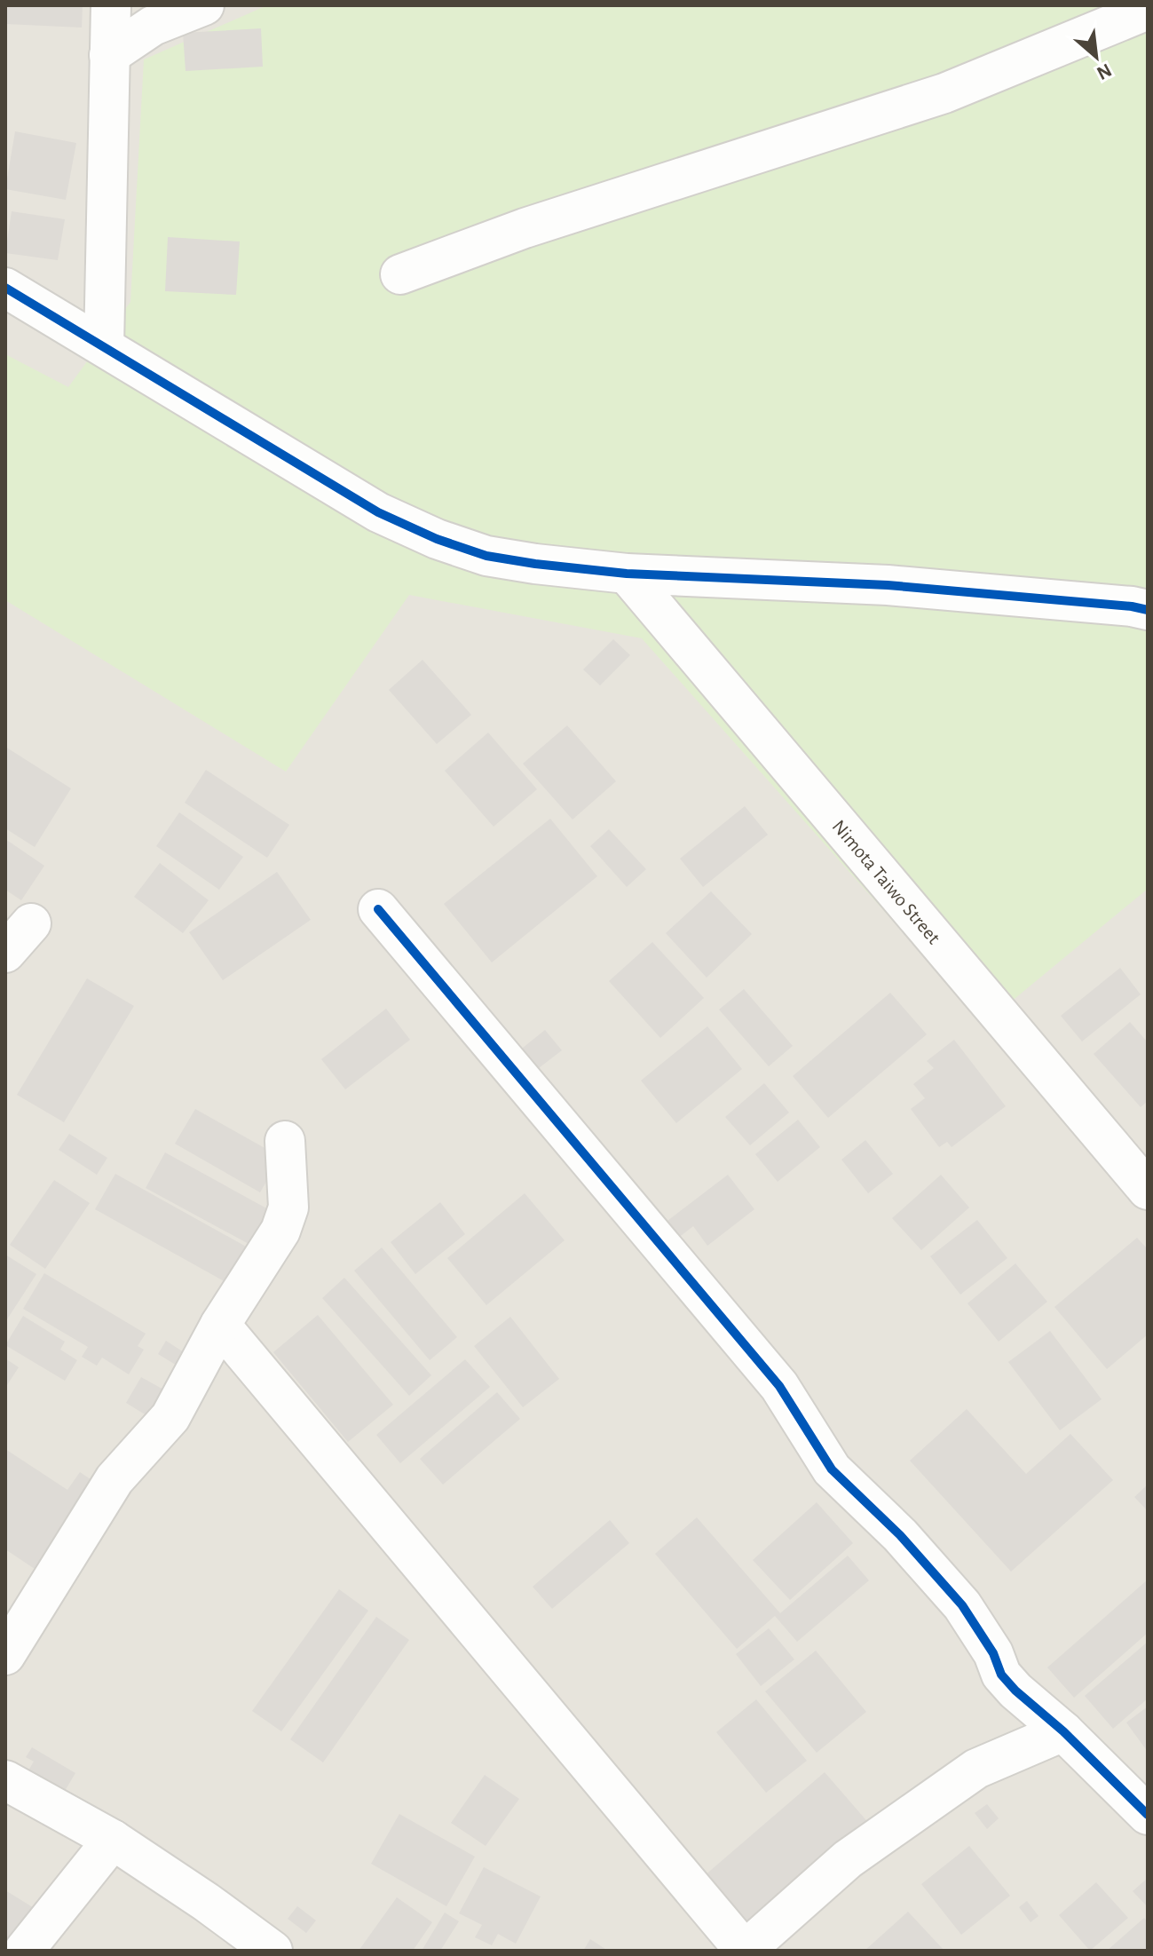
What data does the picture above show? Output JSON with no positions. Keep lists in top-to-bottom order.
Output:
{
  "streets": {
    "street": ["Nimota Taiwo Street"]
  },
  "north": "bottom right"
}
